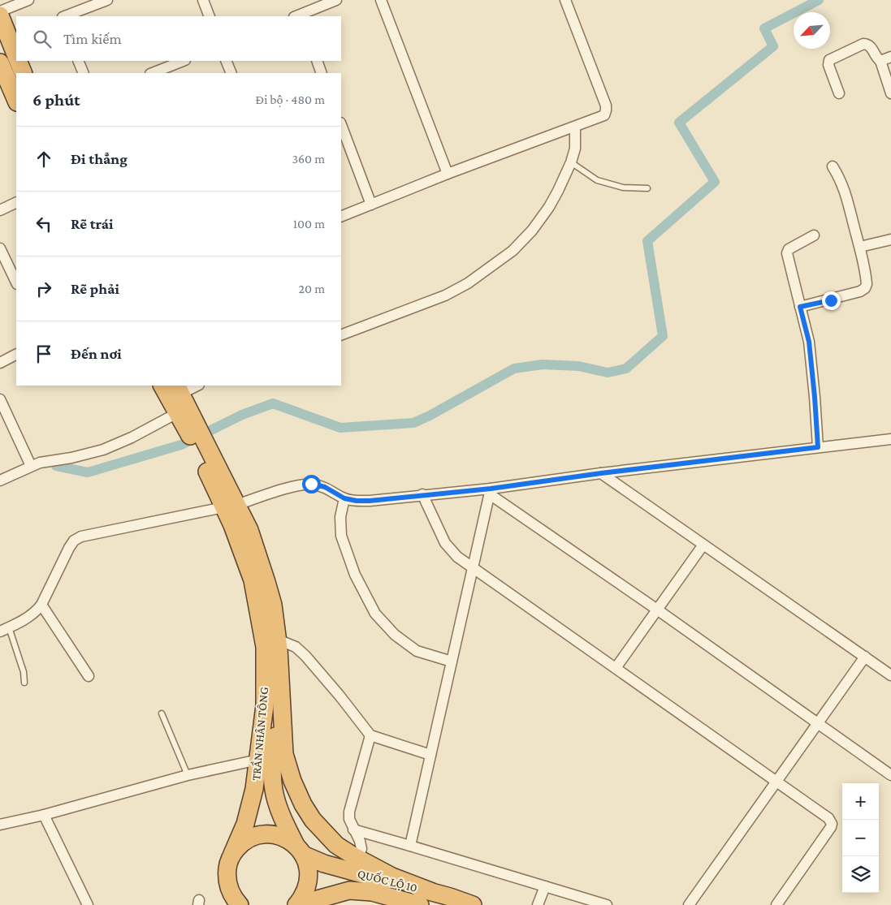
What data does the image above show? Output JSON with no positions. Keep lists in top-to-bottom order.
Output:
{
  "streets": {
    "highway": ["TRẦN NHÂN TÔNG", "QUỐC LỘ 10"]
  },
  "crossings": [
    ["TRẦN NHÂN TÔNG", "QUỐC LỘ 10"]
  ],
  "north": "bottom left",
  "page": {
    "search": "Tìm kiếm",
    "heading": ["6 phút", "Đi bộ · 480 m"],
    "list": [
      ["Đi thẳng", "360 m"],
      ["Rẽ trái", "100 m"],
      ["Rẽ phải", "20 m"],
      "Đến nơi"
    ],
    "map_buttons": ["+", "−"]
  }
}
